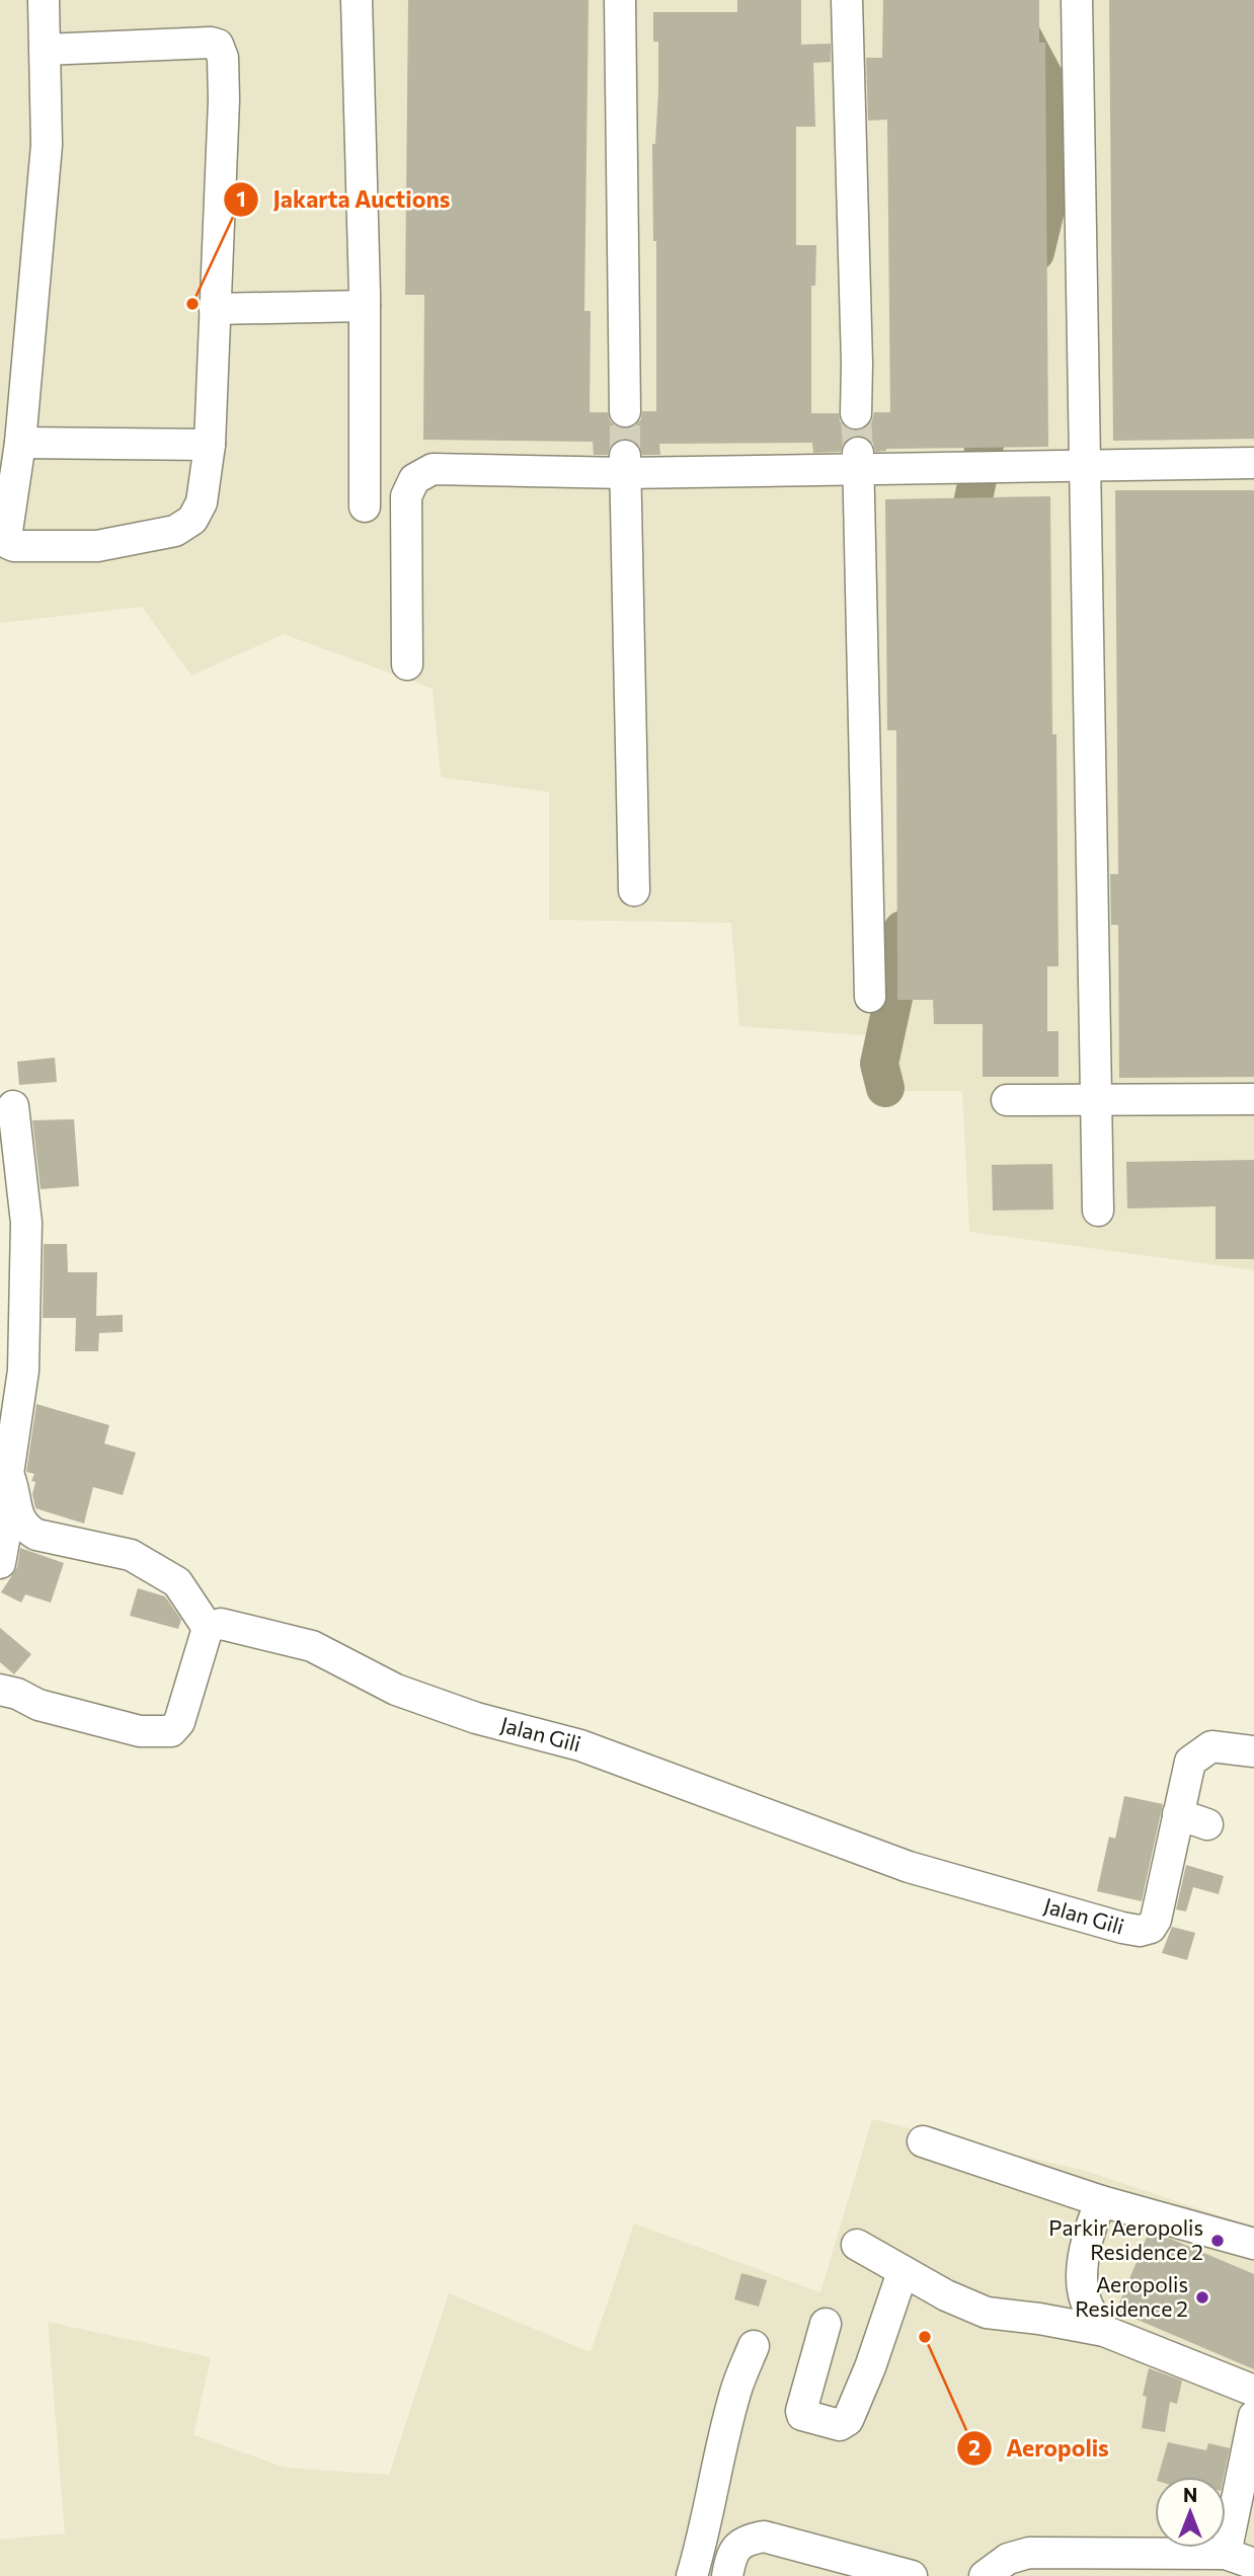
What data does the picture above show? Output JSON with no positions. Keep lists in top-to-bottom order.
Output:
{
  "streets": {
    "street": ["Jalan Gili"]
  },
  "places": [
    "Jakarta Auctions",
    "Parkir Aeropolis Residence 2",
    "Aeropolis Residence 2",
    "Aeropolis"
  ],
  "north": "top"
}
